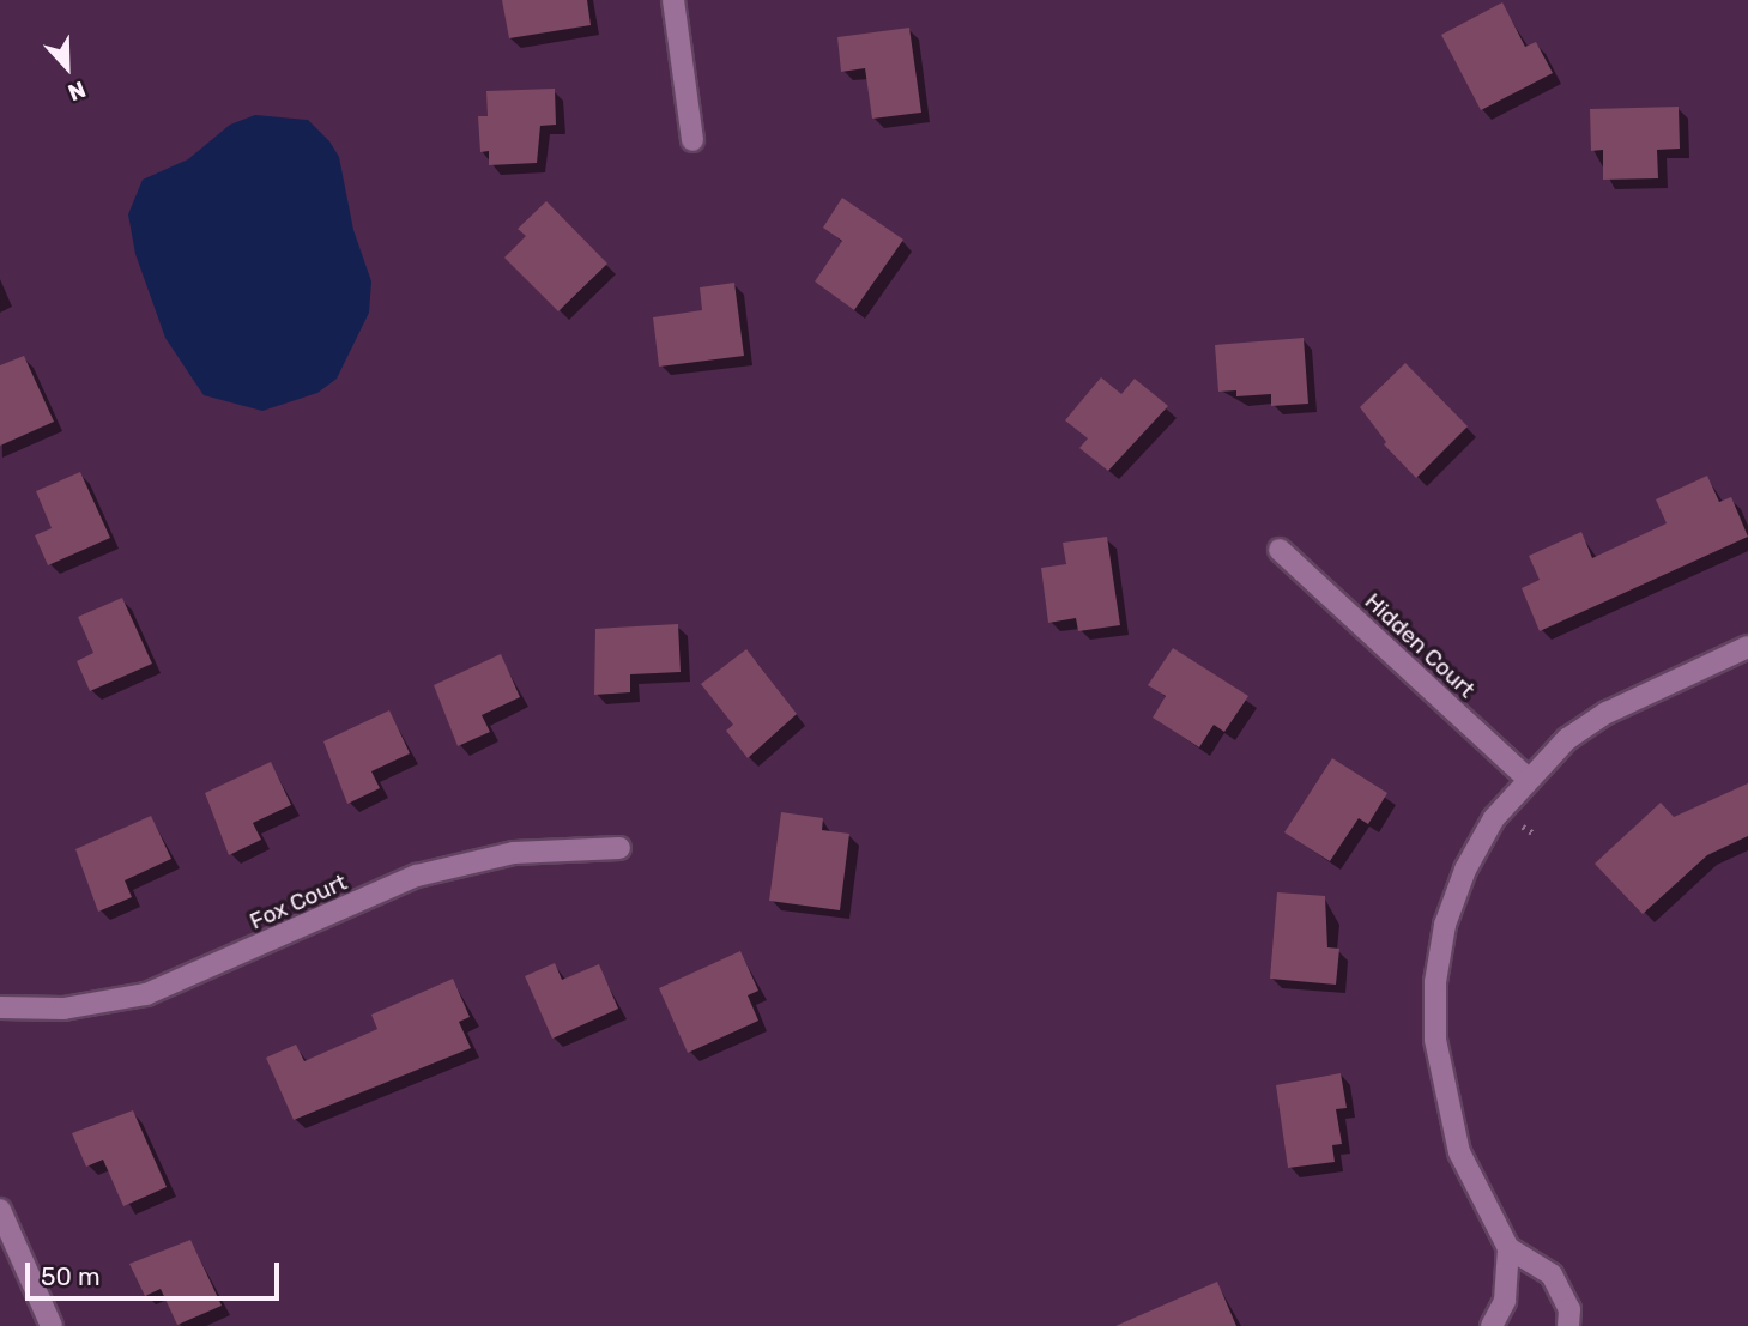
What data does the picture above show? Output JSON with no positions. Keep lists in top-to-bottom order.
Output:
{
  "streets": {
    "street": ["Hidden Court", "Fox Court"]
  },
  "scale_bar": "50 m",
  "north": "bottom"
}
